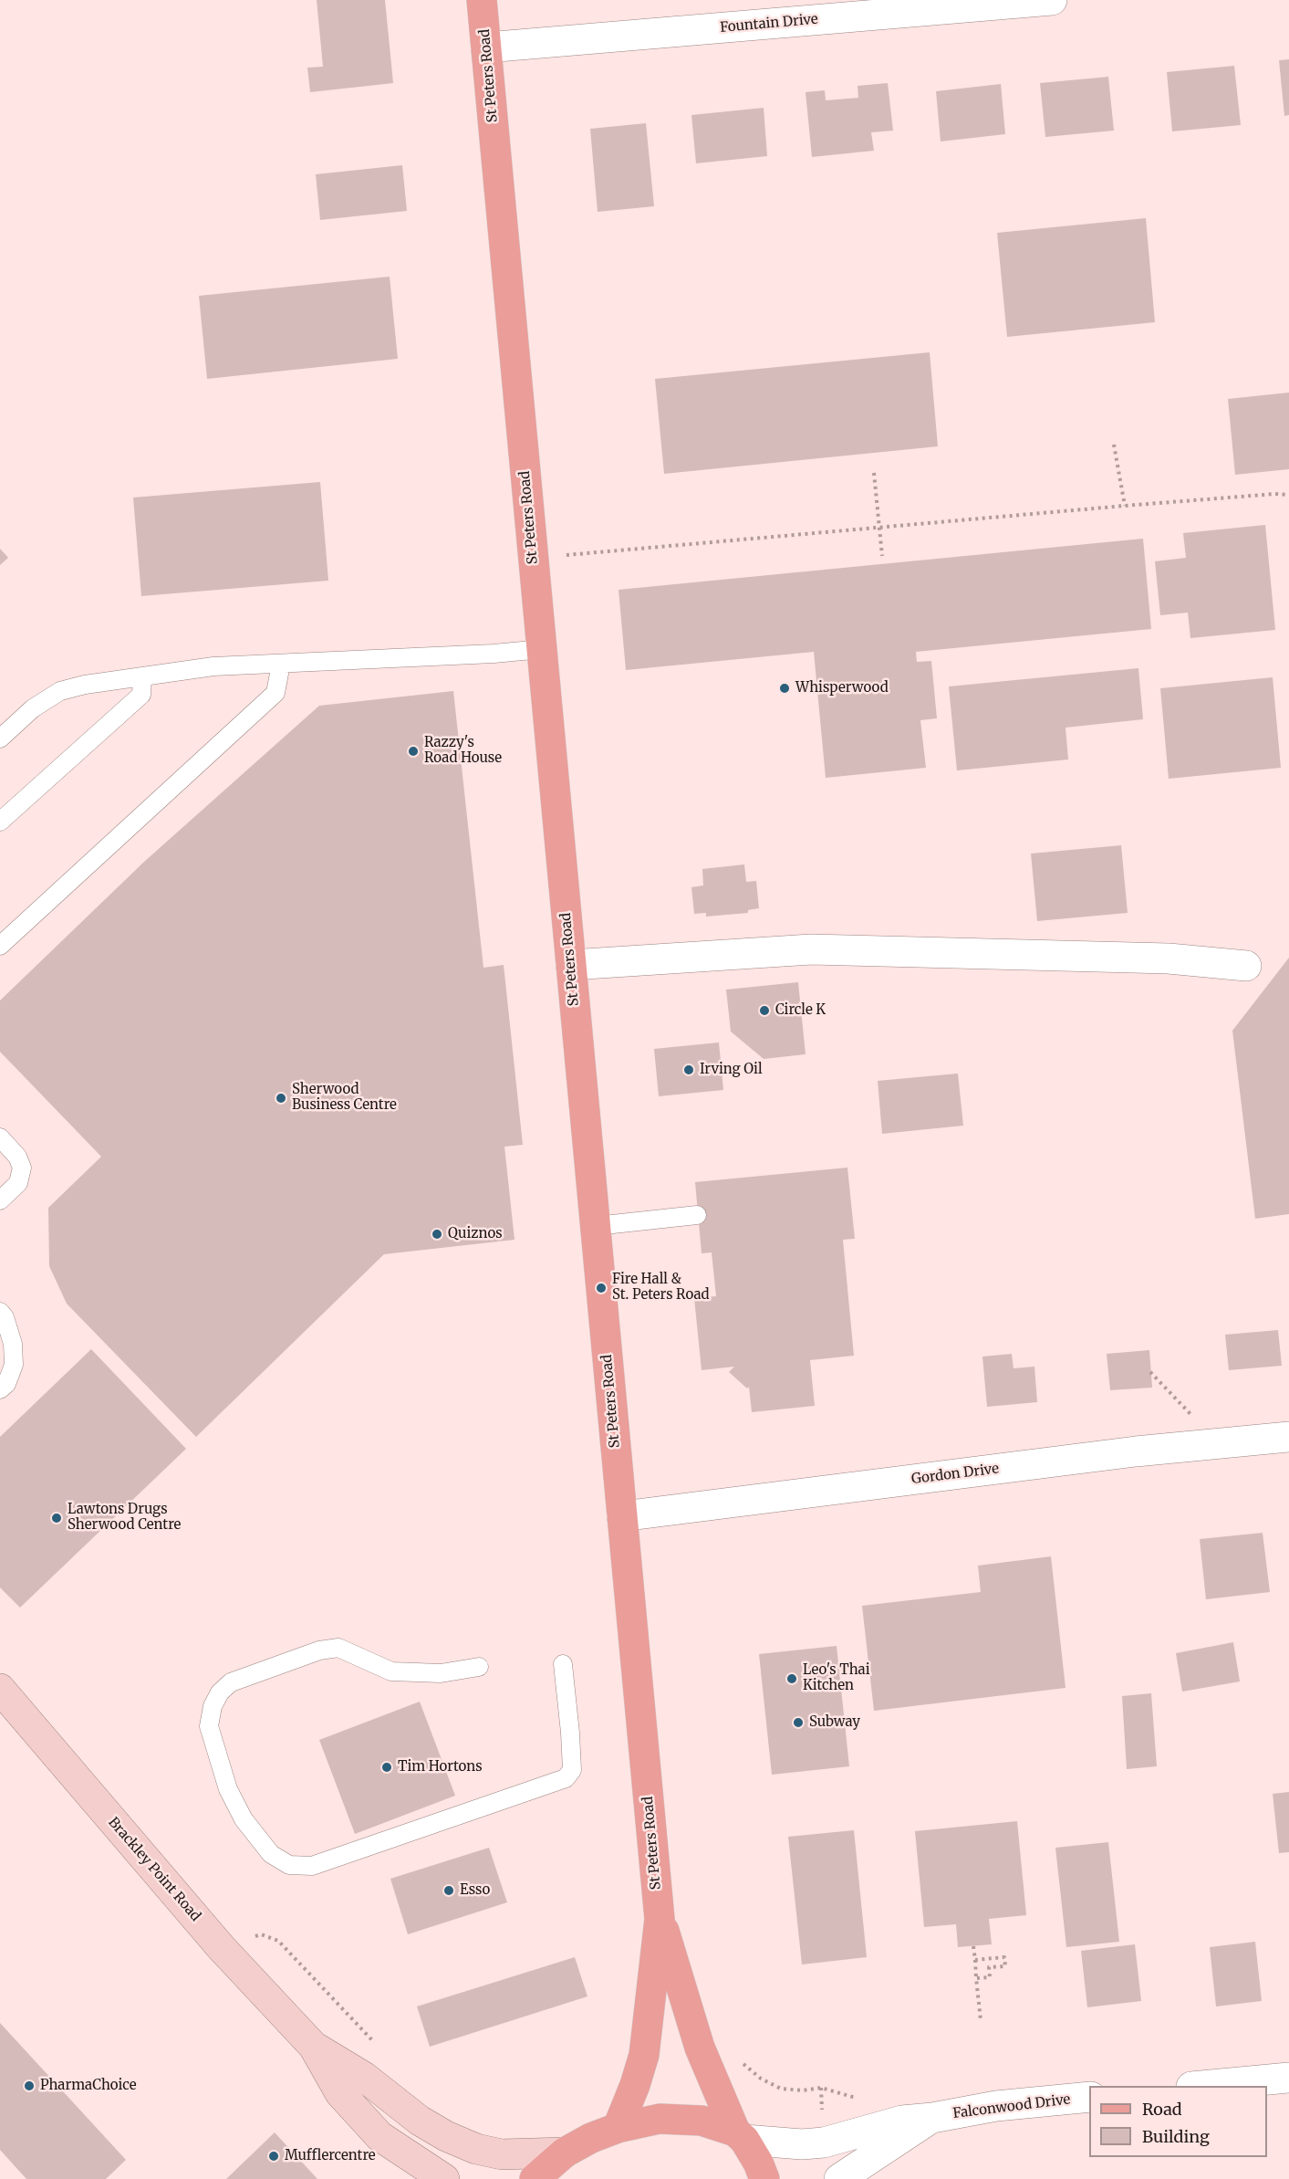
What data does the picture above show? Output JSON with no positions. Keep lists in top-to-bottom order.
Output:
{
  "streets": {
    "main road": ["St Peters Road", "Brackley Point Road"],
    "street": ["Fountain Drive", "Gordon Drive", "Falconwood Drive"]
  },
  "crossings": [
    ["Fountain Drive", "St Peters Road"],
    ["St Peters Road", "Gordon Drive"],
    ["St Peters Road", "Falconwood Drive"]
  ],
  "places": [
    "Whisperwood",
    "Razzy's Road House",
    "Circle K",
    "Irving Oil",
    "Sherwood Business Centre",
    "Quiznos",
    "Fire Hall & St. Peters Road",
    "Lawtons Drugs Sherwood Centre",
    "Leo's Thai Kitchen",
    "Subway",
    "Tim Hortons",
    "Esso",
    "PharmaChoice",
    "Mufflercentre"
  ],
  "legend": ["Road", "Building"]
}
